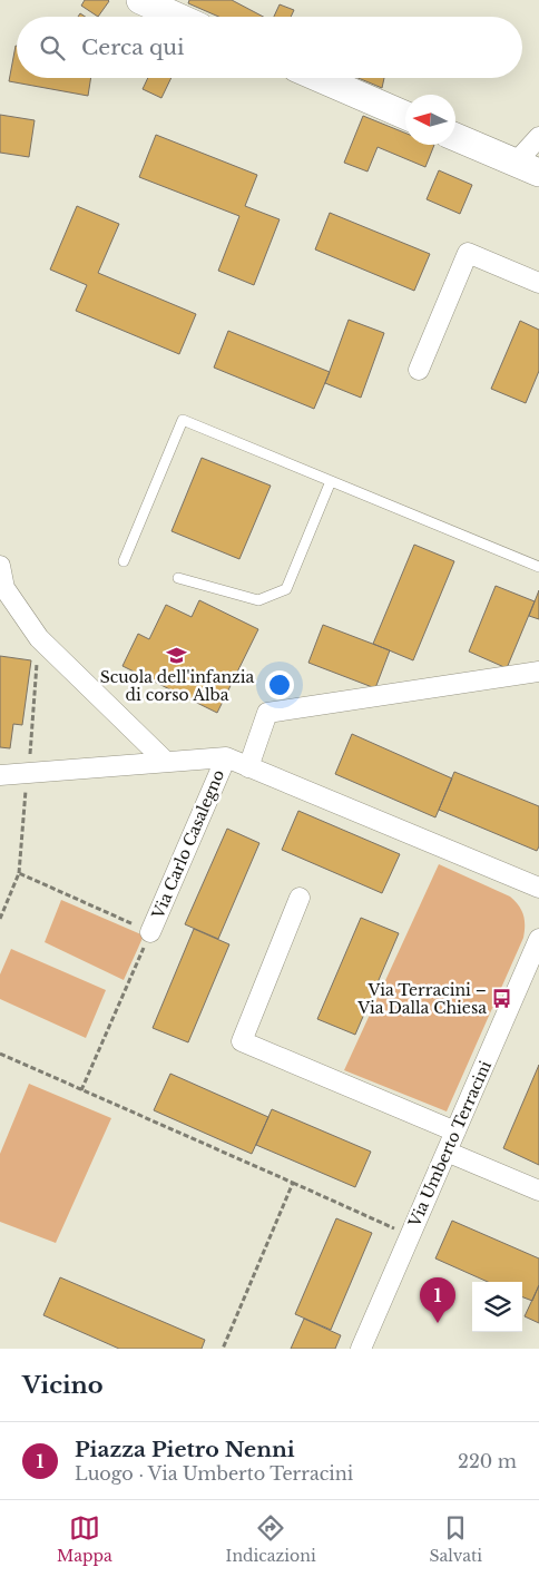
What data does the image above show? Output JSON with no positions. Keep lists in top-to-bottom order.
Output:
{
  "streets": {
    "street": ["Via Carlo Casalegno", "Via Umberto Terracini"]
  },
  "places": {
    "school or university": ["Scuola dell'infanzia di corso Alba"],
    "bus stop": ["Via Terracini – Via Dalla Chiesa"]
  },
  "north": "left",
  "page": {
    "search": "Cerca qui",
    "pins": "1",
    "heading": "Vicino",
    "list": [
      {
        "mark": "1",
        "name": "Piazza Pietro Nenni",
        "note": "Luogo · Via Umberto Terracini",
        "value": "220 m"
      }
    ],
    "nav": ["Mappa", "Indicazioni", "Salvati"]
  }
}
